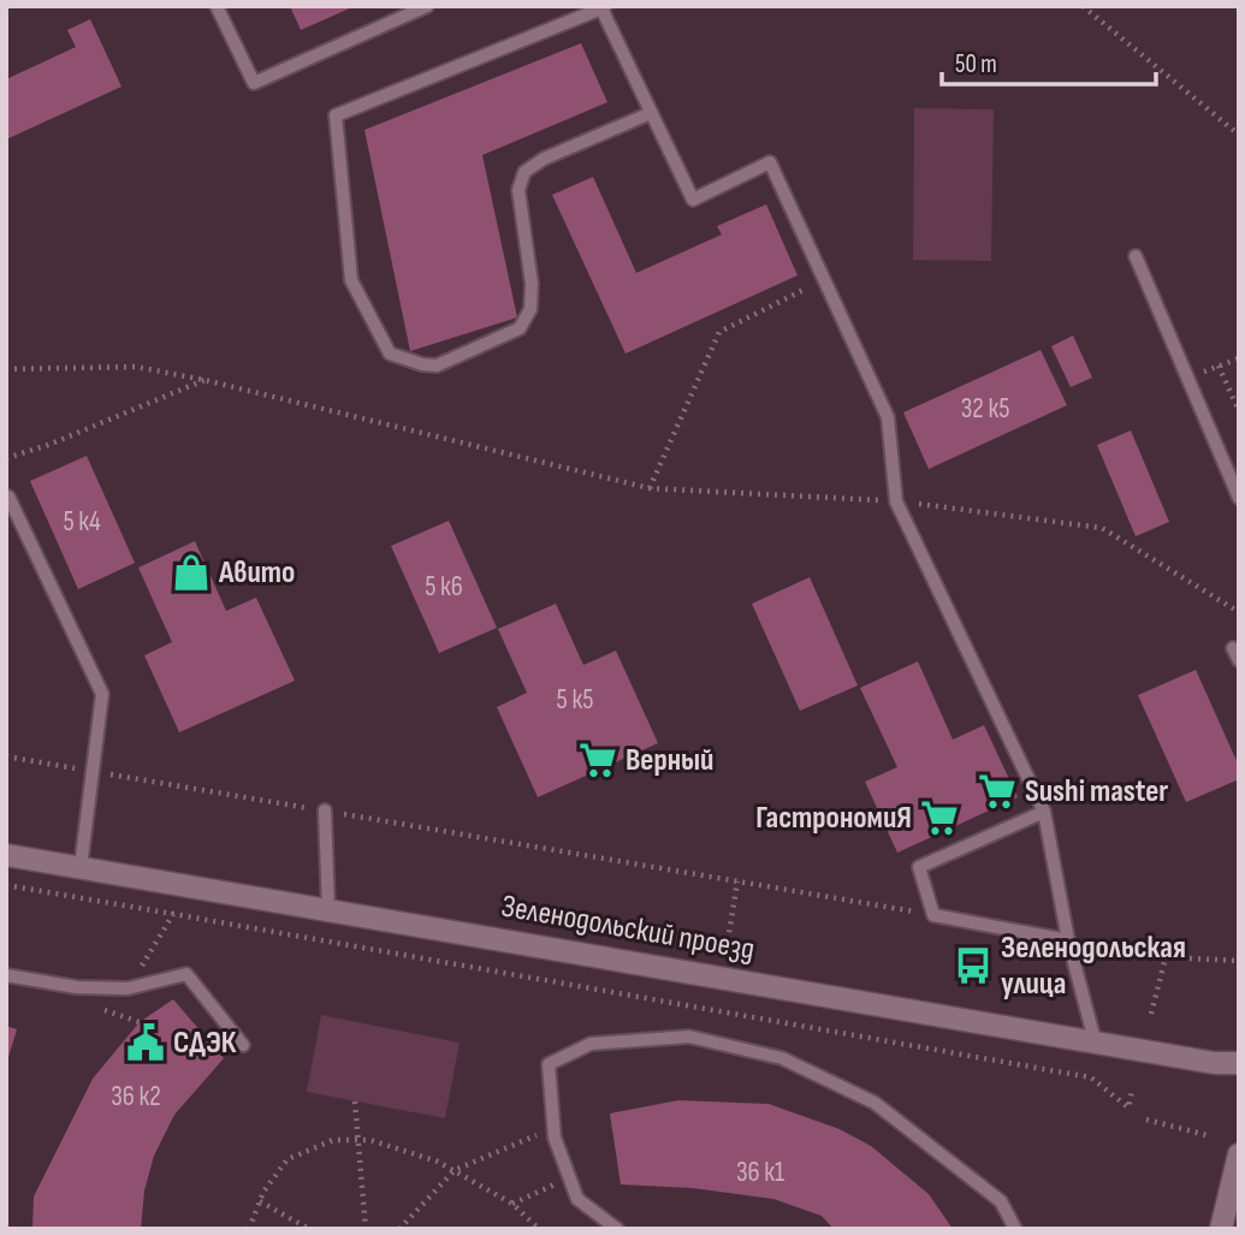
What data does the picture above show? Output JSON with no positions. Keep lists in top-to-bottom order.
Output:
{
  "streets": {
    "street": ["Зеленодольский проезд"]
  },
  "places": {
    "shop": ["Авито"],
    "supermarket": ["Верный", "Sushi master", "ГастрономиЯ"],
    "bus stop": ["Зеленодольская улица"],
    "public building": ["СДЭК"]
  },
  "house_numbers": [
    "32 к5",
    "5 к4",
    "5 к6",
    "5 к5",
    "36 к2",
    "36 к1"
  ],
  "scale_bar": "50 m"
}
